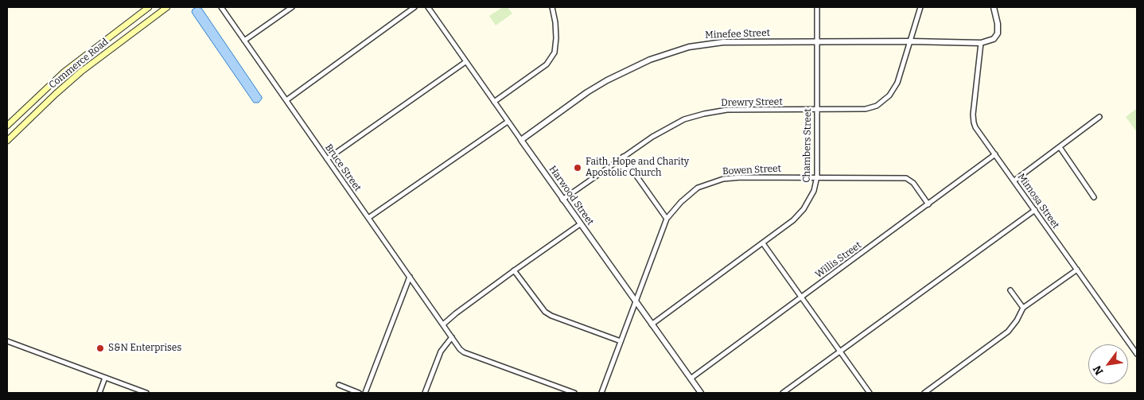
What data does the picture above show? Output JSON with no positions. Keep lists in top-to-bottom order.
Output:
{
  "streets": {
    "main road": ["Commerce Road"],
    "street": [
      "Minefee Street",
      "Drewry Street",
      "Chambers Street",
      "Bruce Street",
      "Bowen Street",
      "Harwood Street",
      "Mimosa Street",
      "Willis Street"
    ]
  },
  "crossings": [
    ["Minefee Street", "Drewry Street"],
    ["Minefee Street", "Chambers Street"],
    ["Minefee Street", "Harwood Street"],
    ["Minefee Street", "Mimosa Street"],
    ["Drewry Street", "Chambers Street"],
    ["Drewry Street", "Harwood Street"],
    ["Chambers Street", "Bowen Street"],
    ["Chambers Street", "Harwood Street"],
    ["Bowen Street", "Harwood Street"],
    ["Bowen Street", "Willis Street"],
    ["Harwood Street", "Willis Street"],
    ["Mimosa Street", "Willis Street"]
  ],
  "places": ["Faith, Hope and Charity Apostolic Church", "S&N Enterprises"],
  "north": "bottom left"
}
